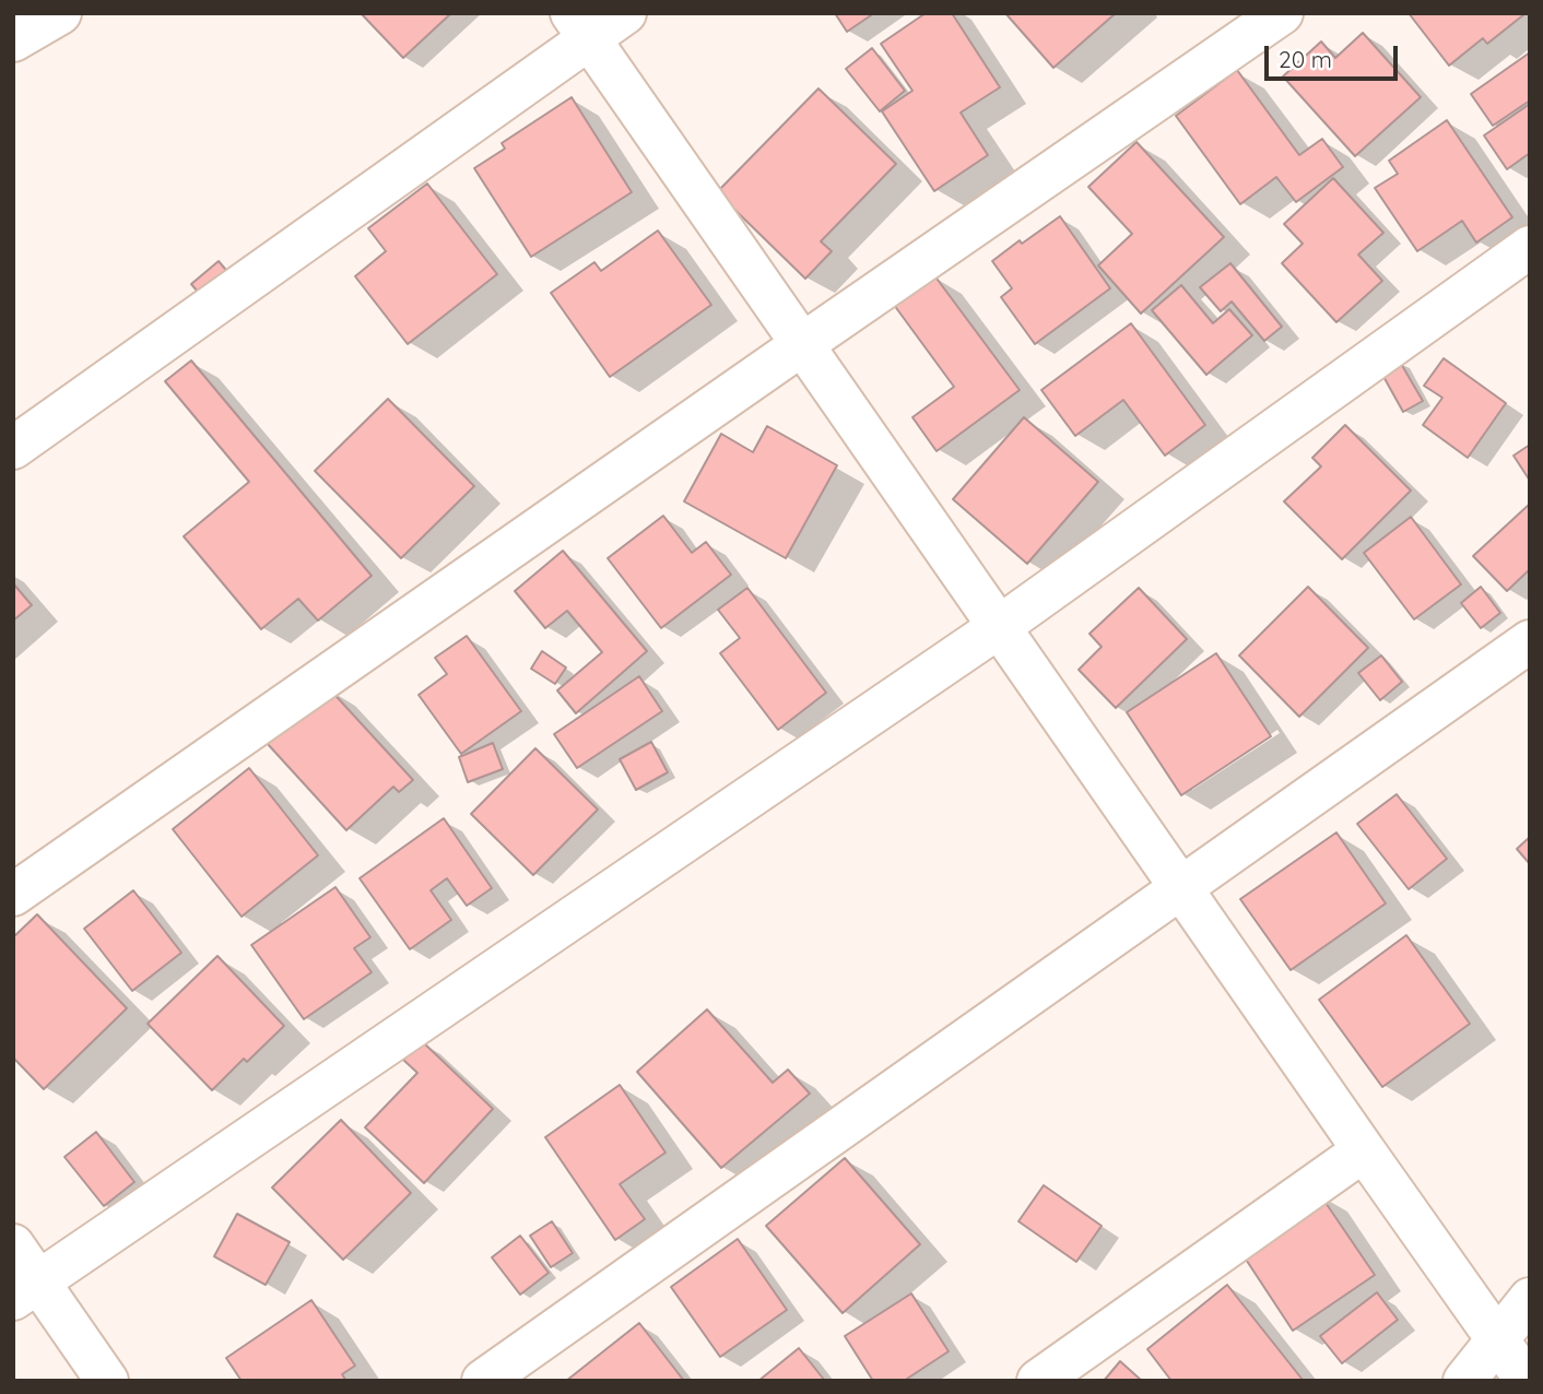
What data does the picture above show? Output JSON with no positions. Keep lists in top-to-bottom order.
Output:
{
  "scale_bar": "20 m"
}
